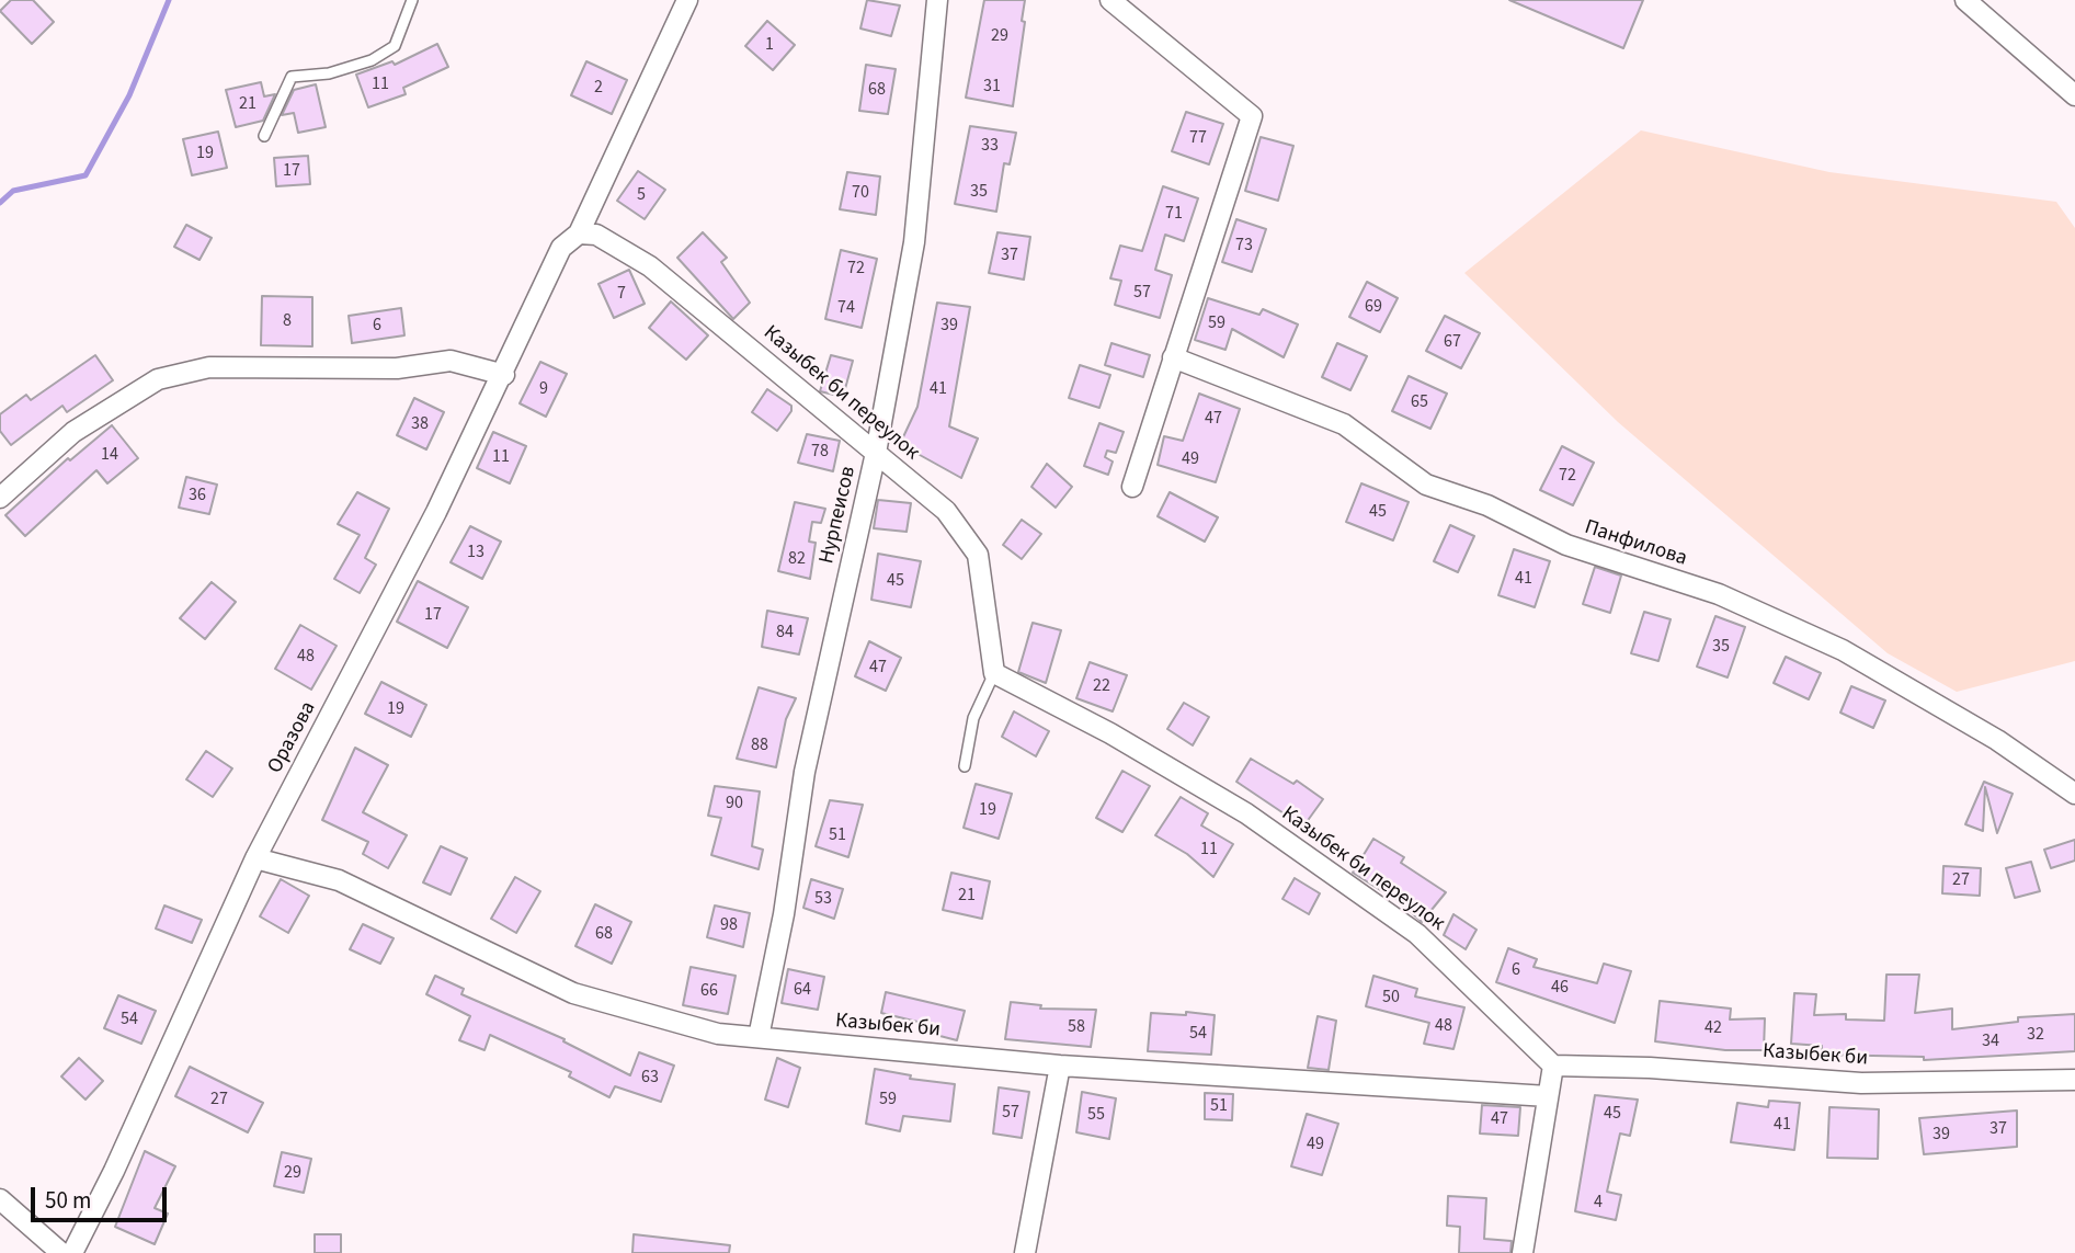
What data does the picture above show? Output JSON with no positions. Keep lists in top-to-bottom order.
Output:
{
  "streets": {
    "street": [
      "Казыбек би переулок",
      "Нурпеисов",
      "Панфилова",
      "Оразова",
      "Казыбек би"
    ]
  },
  "crossings": [
    ["Казыбек би переулок", "Нурпеисов"],
    ["Казыбек би переулок", "Оразова"],
    ["Казыбек би переулок", "Казыбек би"],
    ["Нурпеисов", "Казыбек би"],
    ["Оразова", "Казыбек би"]
  ],
  "house_numbers": [
    "29",
    "1",
    "11",
    "31",
    "2",
    "68",
    "21",
    "77",
    "33",
    "19",
    "17",
    "35",
    "70",
    "5",
    "71",
    "73",
    "37",
    "72",
    "57",
    "7",
    "69",
    "74",
    "8",
    "59",
    "6",
    "39",
    "67",
    "9",
    "41",
    "65",
    "47",
    "38",
    "78",
    "14",
    "11",
    "49",
    "72",
    "36",
    "45",
    "13",
    "82",
    "41",
    "45",
    "17",
    "84",
    "35",
    "48",
    "47",
    "22",
    "19",
    "88",
    "90",
    "19",
    "51",
    "11",
    "27",
    "21",
    "53",
    "98",
    "68",
    "6",
    "46",
    "64",
    "66",
    "50",
    "54",
    "48",
    "58",
    "42",
    "54",
    "32",
    "34",
    "63",
    "27",
    "59",
    "51",
    "57",
    "45",
    "55",
    "47",
    "41",
    "37",
    "39",
    "49",
    "29",
    "4"
  ],
  "scale_bar": "50 m"
}
